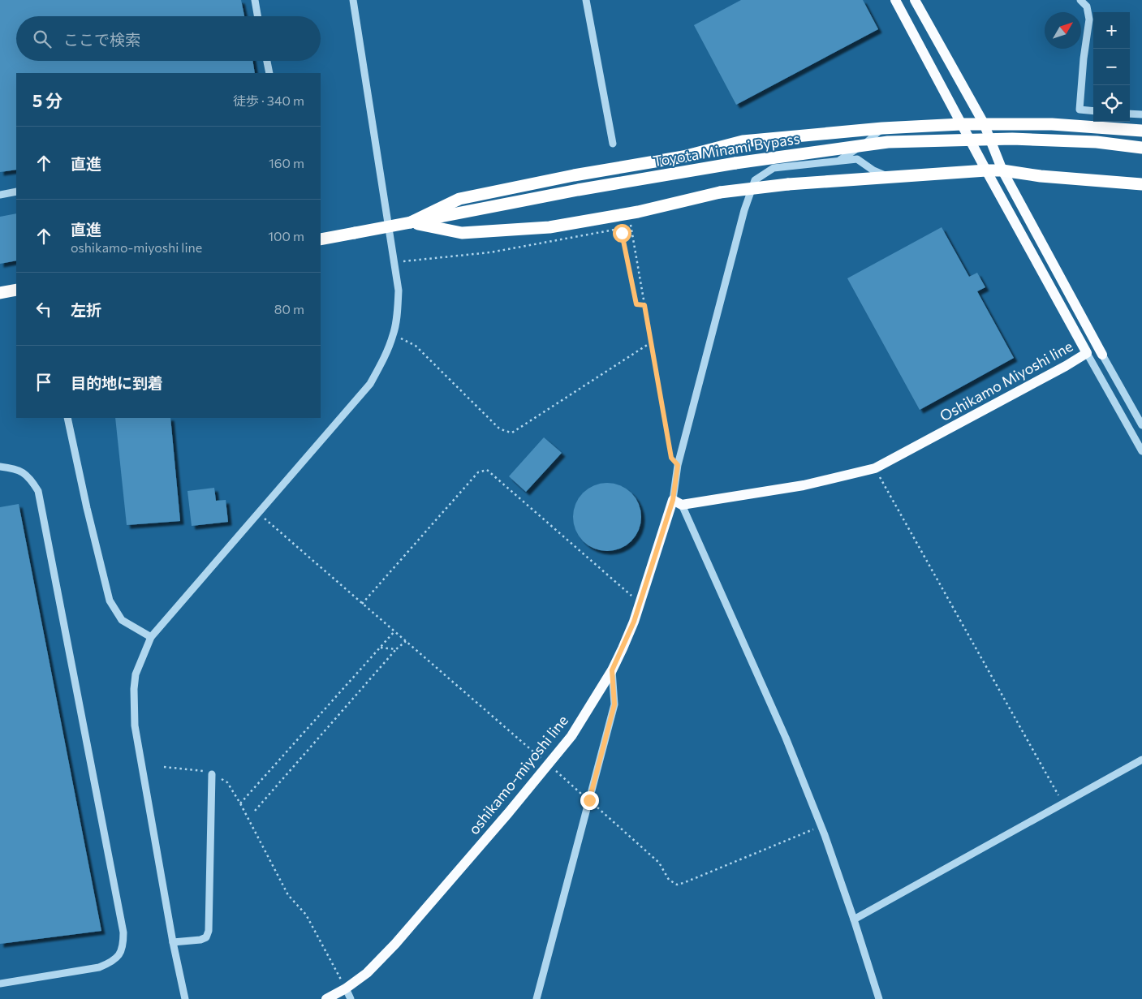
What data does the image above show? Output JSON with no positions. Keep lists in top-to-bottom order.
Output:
{
  "streets": {
    "highway": ["Toyota Minami Bypass"],
    "main road": ["Oshikamo Miyoshi line", "oshikamo-miyoshi line"]
  },
  "crossings": [
    ["Oshikamo Miyoshi line", "oshikamo-miyoshi line"]
  ],
  "north": "top right",
  "page": {
    "map_buttons": ["+", "−"],
    "search": "ここで検索",
    "heading": ["5 分", "徒歩 · 340 m"],
    "list": [
      ["直進", "160 m"],
      ["直進", "oshikamo-miyoshi line", "100 m"],
      ["左折", "80 m"],
      "目的地に到着"
    ]
  }
}
